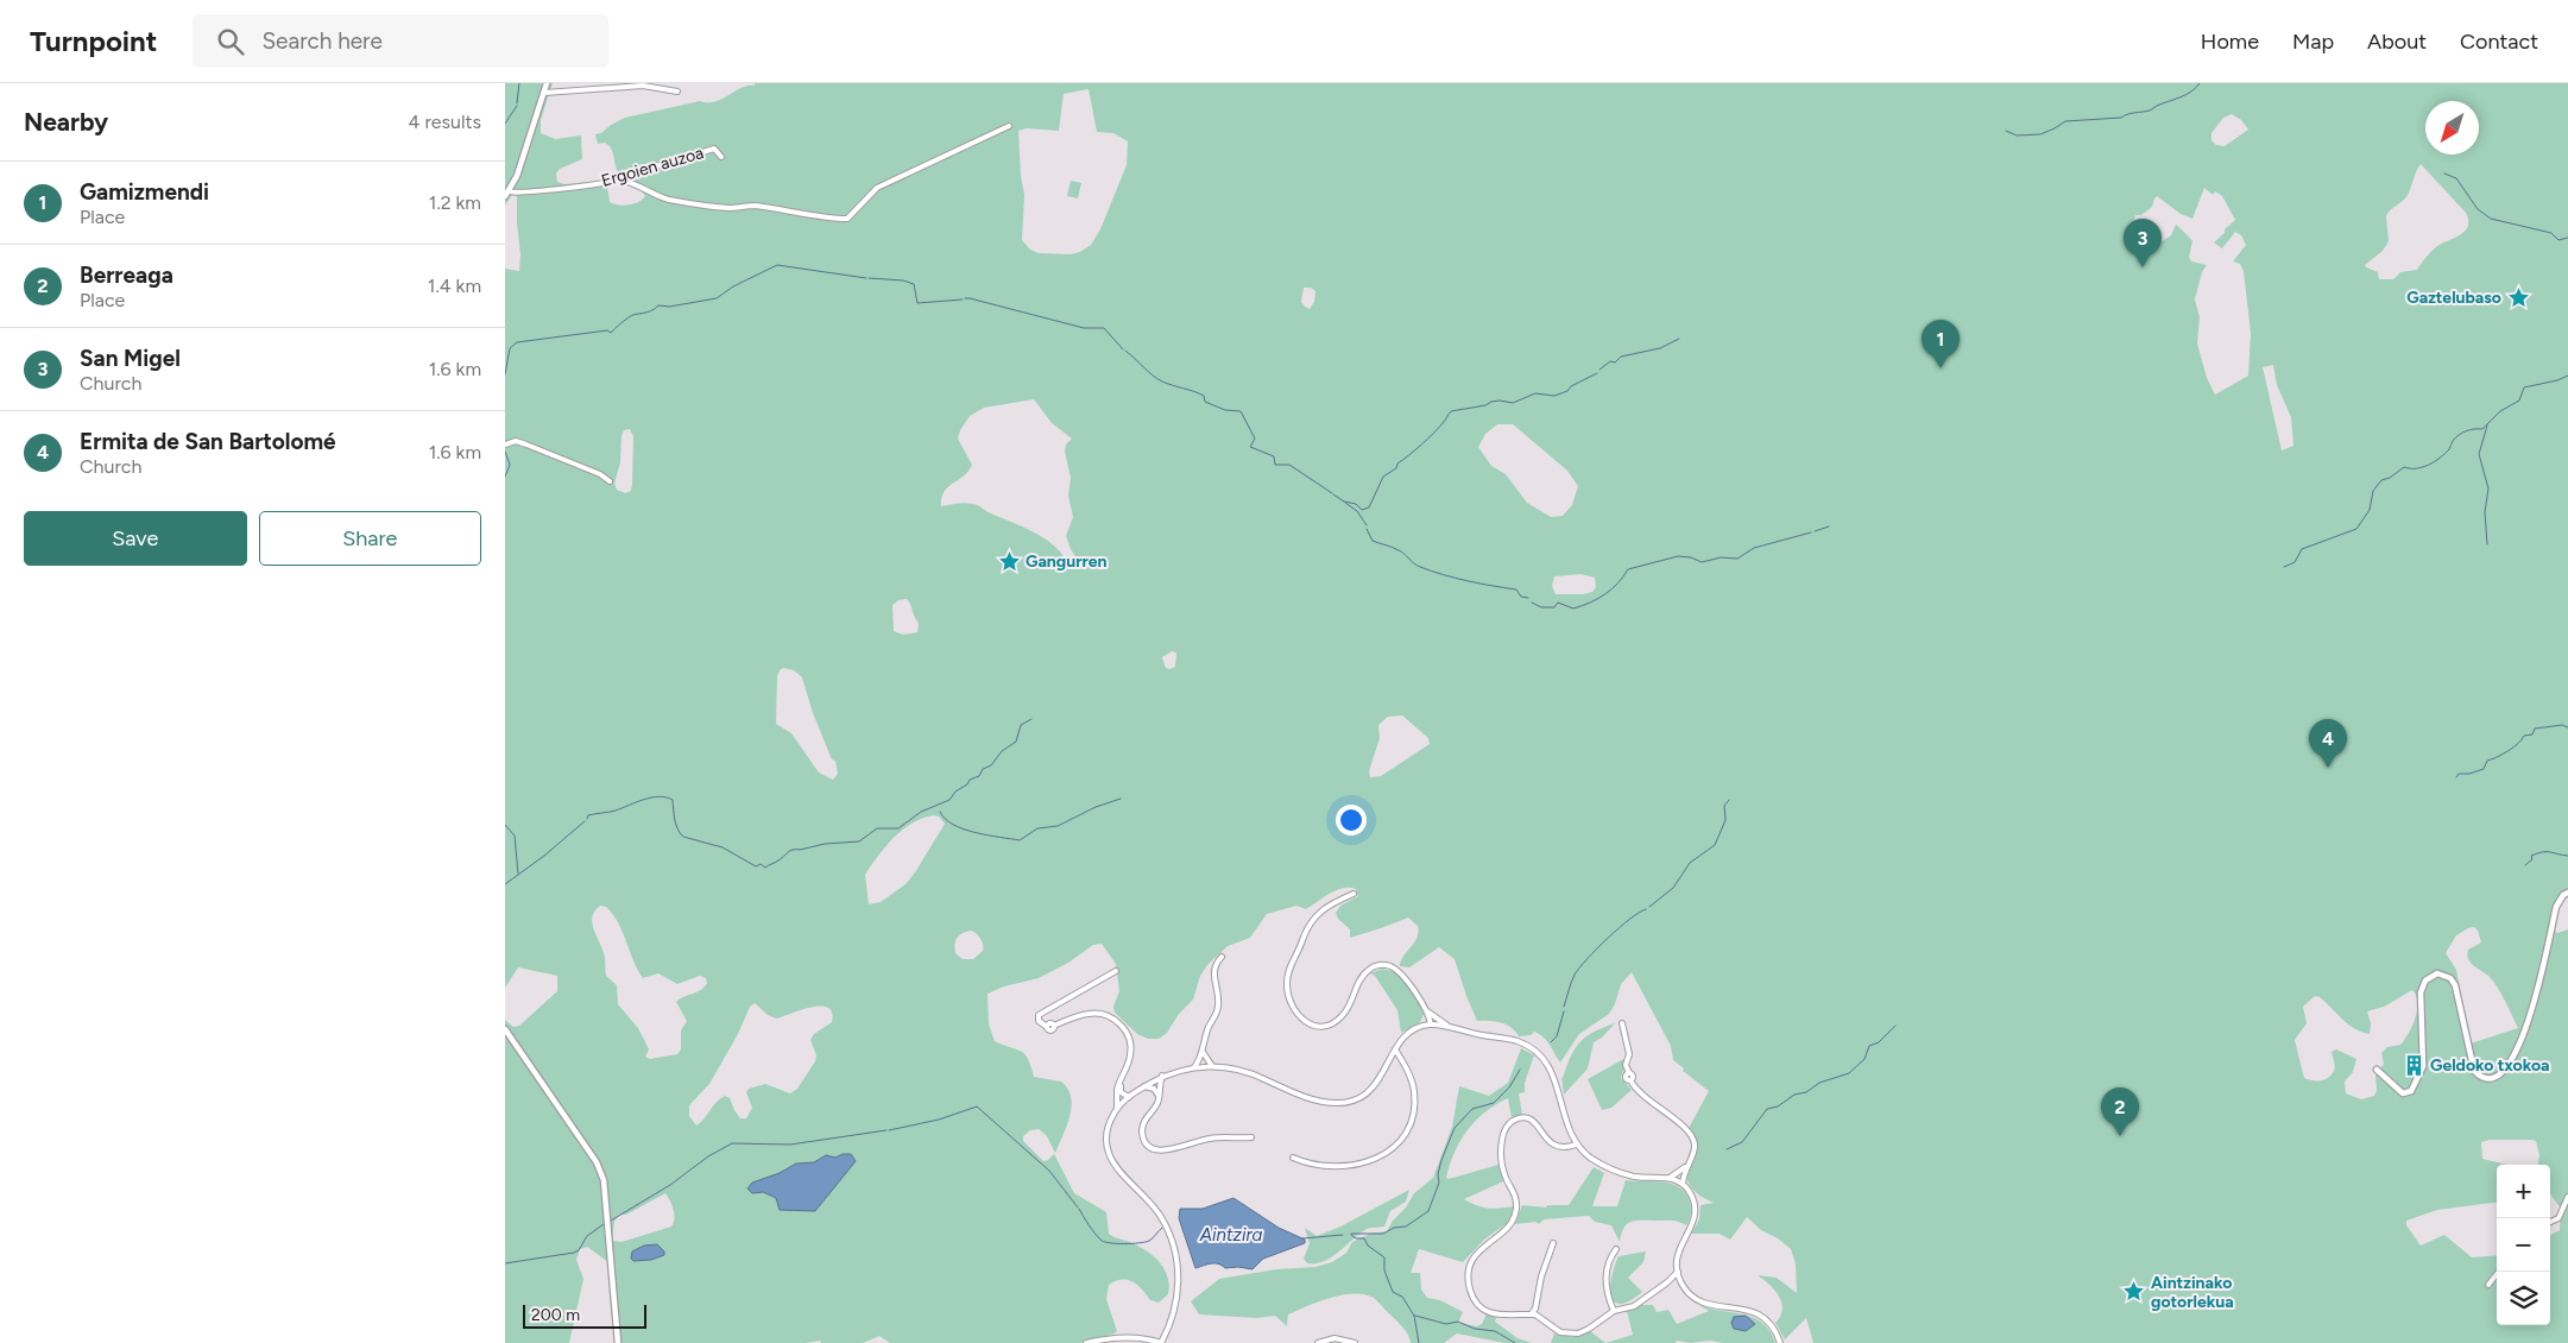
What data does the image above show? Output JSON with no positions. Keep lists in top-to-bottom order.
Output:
{
  "streets": {
    "street": ["Ergoien auzoa"]
  },
  "water": ["Aintzira"],
  "places": {
    "place": ["Gaztelubaso", "Gangurren", "Aintzinako gotorlekua"],
    "building": ["Geldoko txokoa"]
  },
  "scale_bar": "200 m",
  "north": "bottom left",
  "page": {
    "header": "Turnpoint",
    "search": "Search here",
    "nav": [
      "Home",
      "Map",
      "About",
      "Contact"
    ],
    "heading": ["Nearby", "4 results"],
    "list": [
      {
        "mark": "1",
        "name": "Gamizmendi",
        "note": "Place",
        "value": "1.2 km"
      },
      {
        "mark": "2",
        "name": "Berreaga",
        "note": "Place",
        "value": "1.4 km"
      },
      {
        "mark": "3",
        "name": "San Migel",
        "note": "Church",
        "value": "1.6 km"
      },
      {
        "mark": "4",
        "name": "Ermita de San Bartolomé",
        "note": "Church",
        "value": "1.6 km"
      }
    ],
    "pins": [
      "3",
      "1",
      "4",
      "2"
    ],
    "buttons": ["Save", "Share"],
    "map_buttons": ["+", "−"],
    "scale": "200 m"
  }
}
